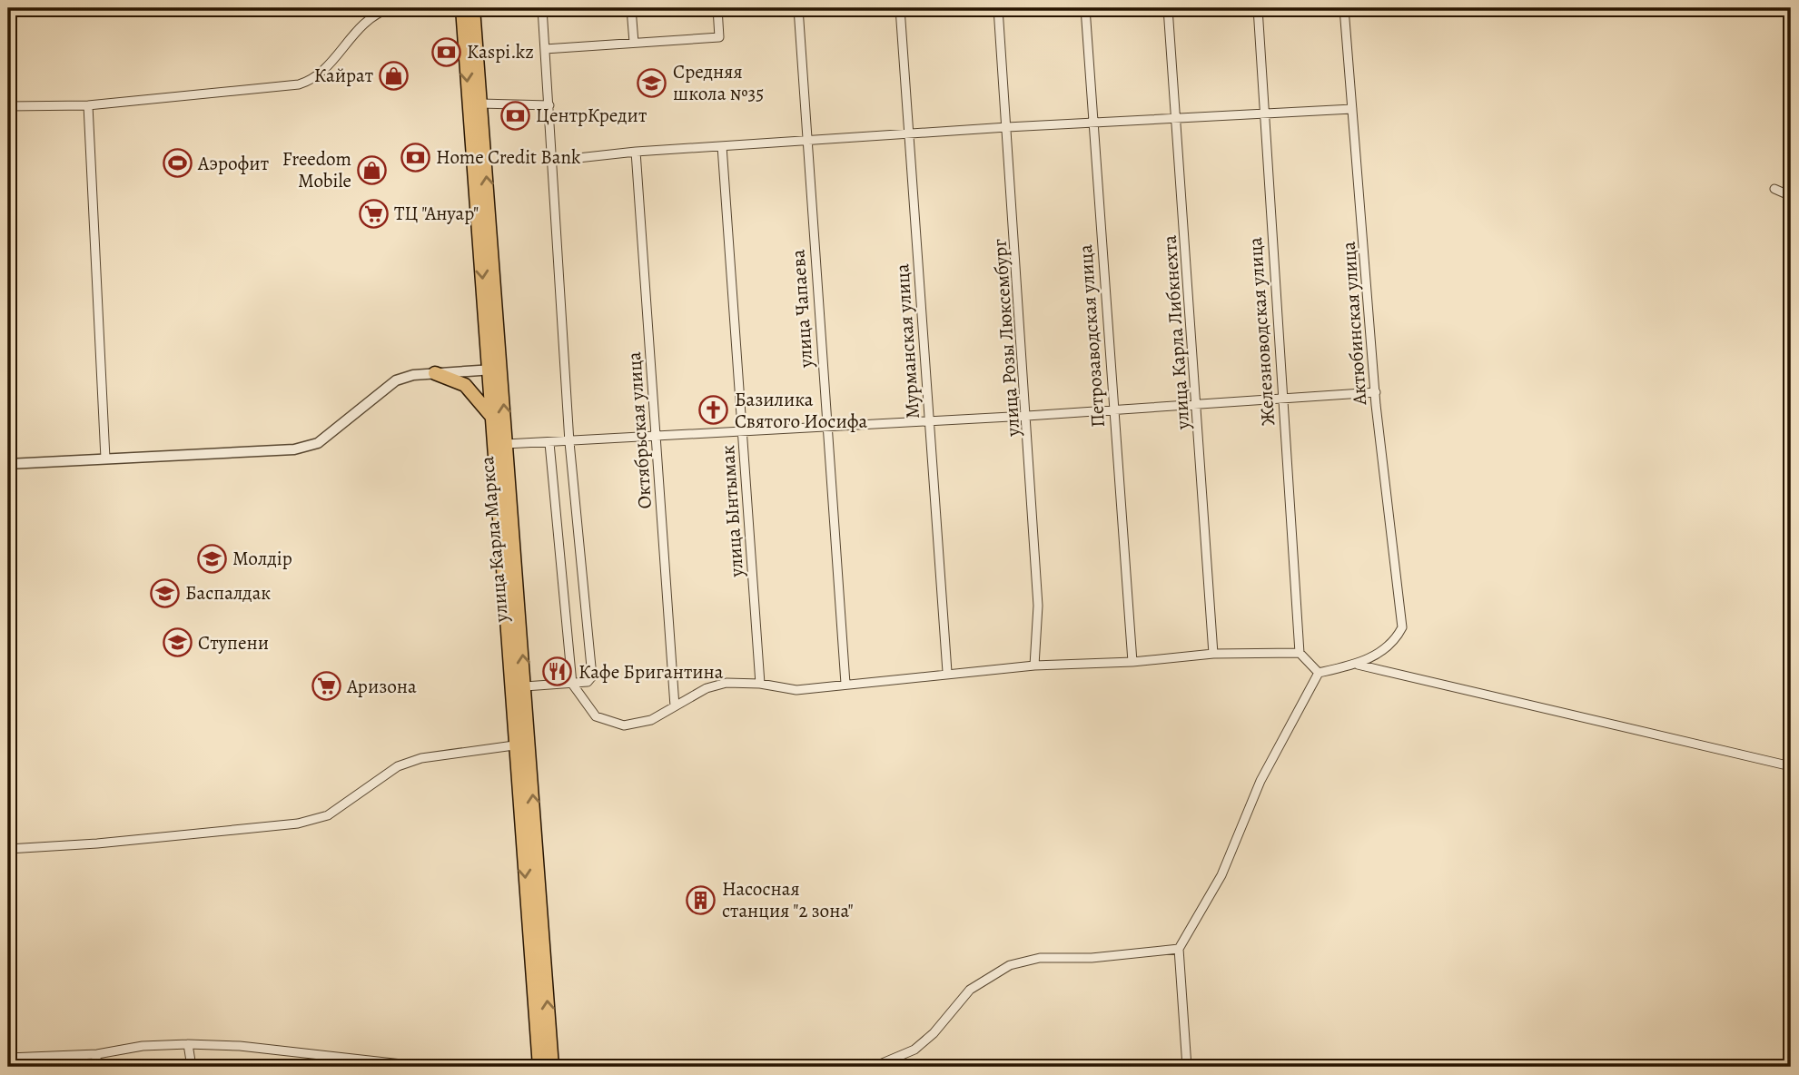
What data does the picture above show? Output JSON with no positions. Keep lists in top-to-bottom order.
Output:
{
  "streets": {
    "main road": ["улица Карла Маркса"],
    "street": [
      "улица Чапаева",
      "Актюбинская улица",
      "Железноводская улица",
      "улица Карла Либкнехта",
      "Петрозаводская улица",
      "улица Розы Люксембург",
      "Мурманская улица",
      "Октябрьская улица",
      "улица Ынтымак"
    ]
  },
  "places": {
    "bank": ["Kaspi.kz", "ЦентрКредит", "Home Credit Bank"],
    "shop": ["Кайрат", "Freedom Mobile"],
    "school or university": [
      "Средняя школа №35",
      "Молдiр",
      "Баспалдак",
      "Ступени"
    ],
    "sports": ["Аэрофит"],
    "supermarket": ["ТЦ \"Ануар\"", "Аризона"],
    "church": ["Базилика Святого Иосифа"],
    "restaurant": ["Кафе Бригантина"],
    "building": ["Насосная станция \"2 зона\""]
  }
}
